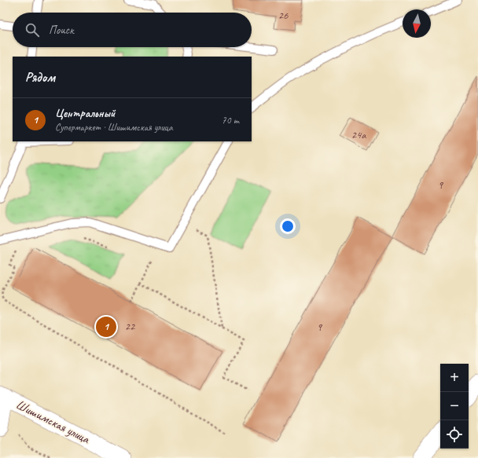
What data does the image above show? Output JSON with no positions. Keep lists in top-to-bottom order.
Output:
{
  "streets": {
    "street": ["Шишимская улица"]
  },
  "house_numbers": [
    "26",
    "24а",
    "9",
    "22",
    "9"
  ],
  "north": "bottom",
  "page": {
    "search": "Поиск",
    "heading": "Рядом",
    "list": [
      {
        "mark": "1",
        "name": "Центральный",
        "note": "Супермаркет · Шишимская улица",
        "value": "70 m"
      }
    ],
    "pins": "1",
    "map_buttons": ["+", "−"]
  }
}
